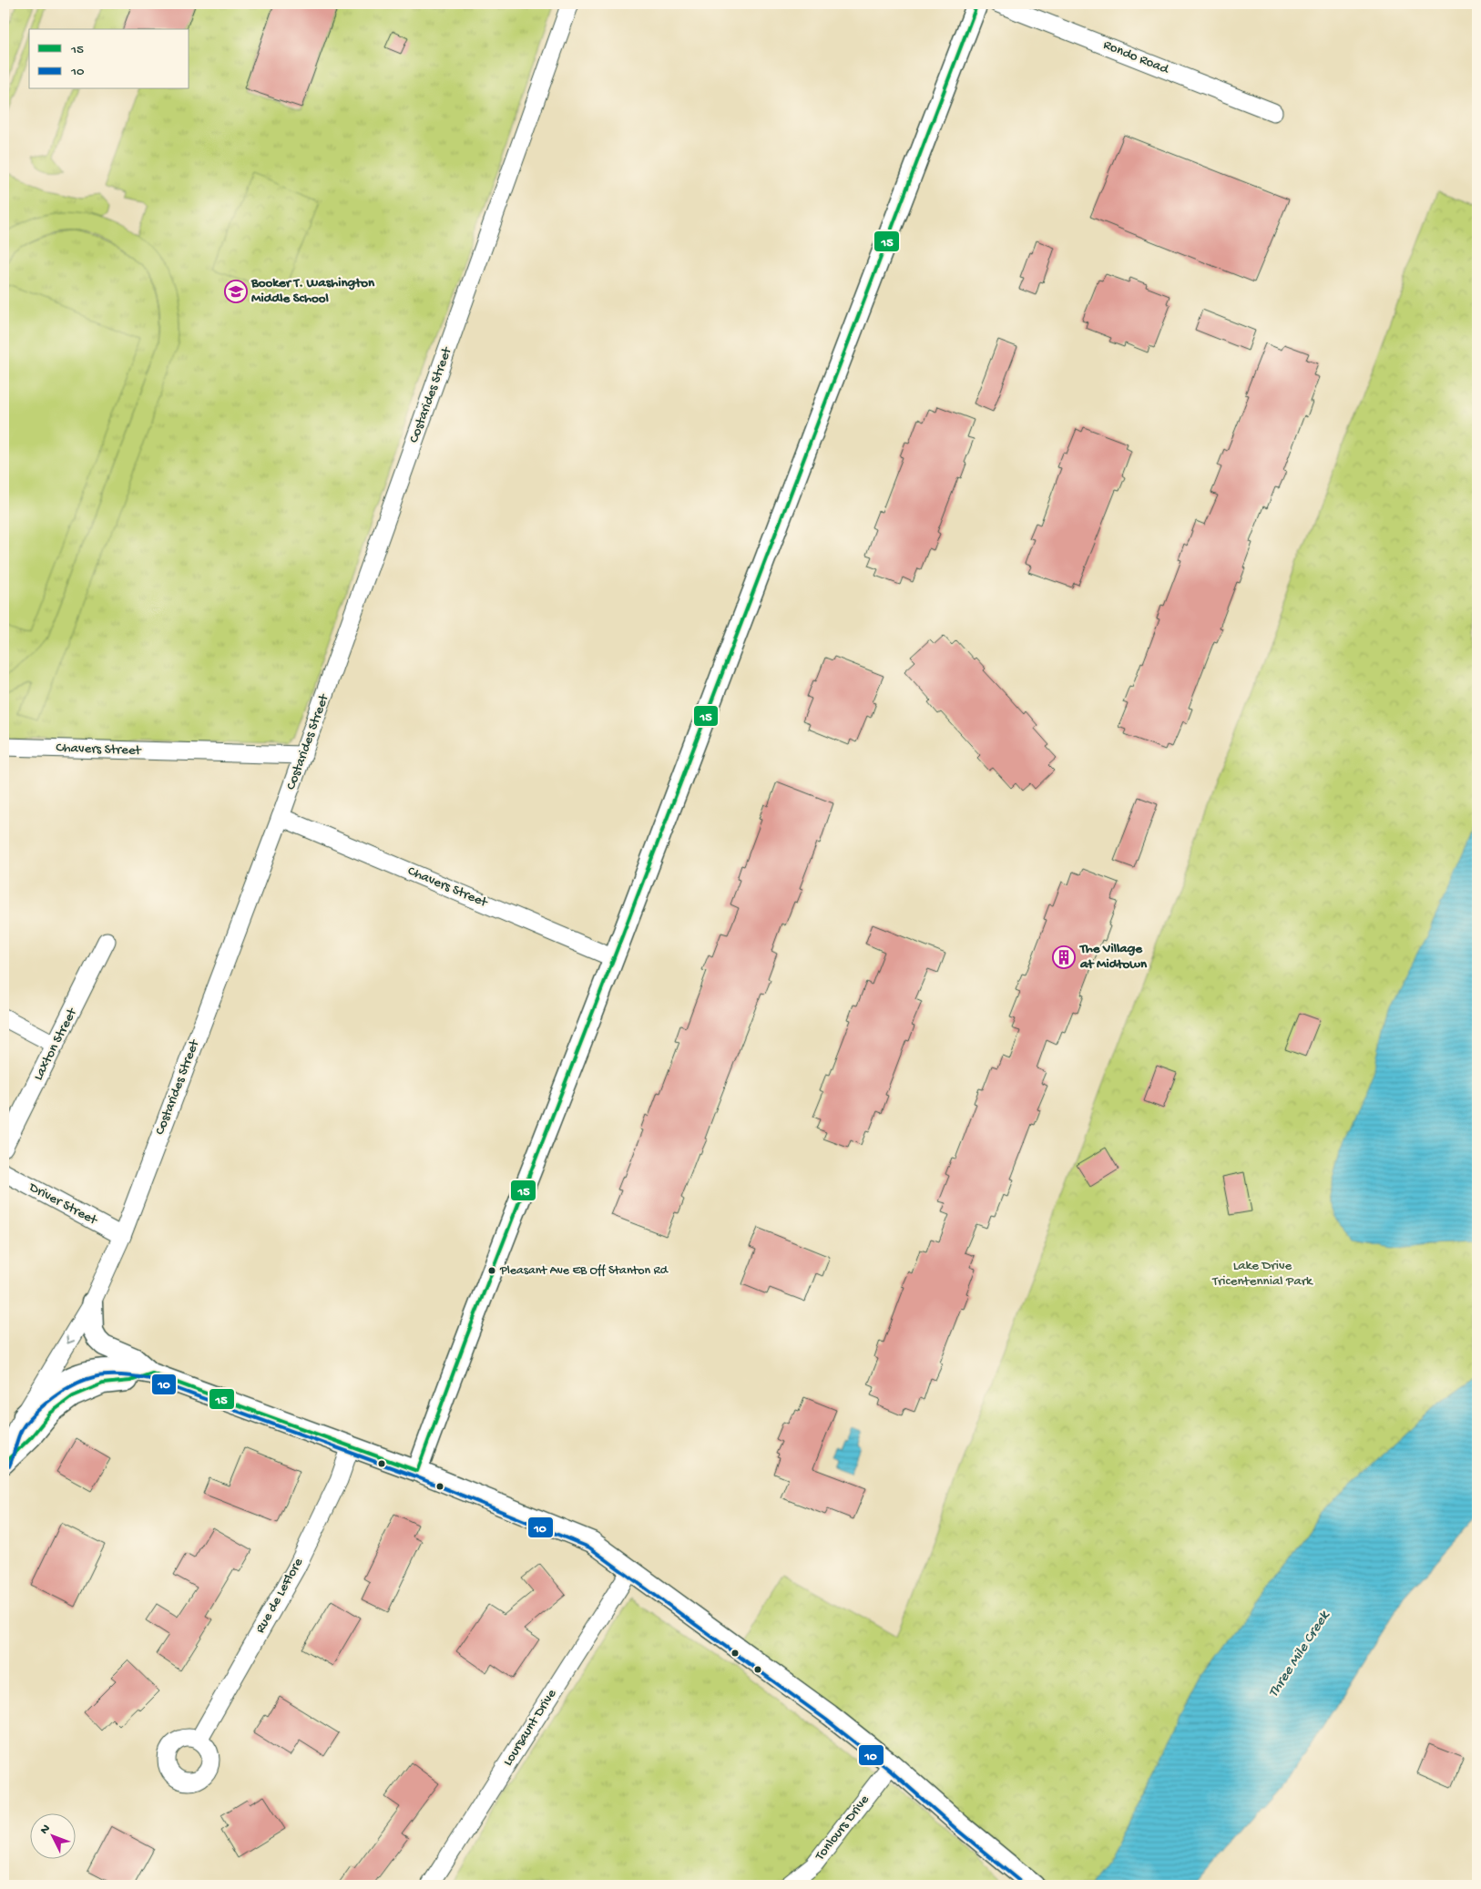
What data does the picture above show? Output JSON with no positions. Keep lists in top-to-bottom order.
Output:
{
  "streets": {
    "street": [
      "Rondo Road",
      "Costarides Street",
      "Chavers Street",
      "Laxton Street",
      "Driver Street",
      "Rue de LeFlore",
      "Loursaunt Drive",
      "Tonlours Drive"
    ]
  },
  "crossings": [
    ["Costarides Street", "Chavers Street"],
    ["Costarides Street", "Driver Street"]
  ],
  "water": ["Three Mile Creek"],
  "parks": ["Lake Drive Tricentennial Park"],
  "places": {
    "school or university": ["Booker T. Washington Middle School"],
    "building": ["The Village at Midtown"],
    "other": ["Pleasant Ave EB Off Stanton Rd"]
  },
  "lines": ["transit line 15", "transit line 10"],
  "legend": ["15", "10"],
  "north": "top left"
}
